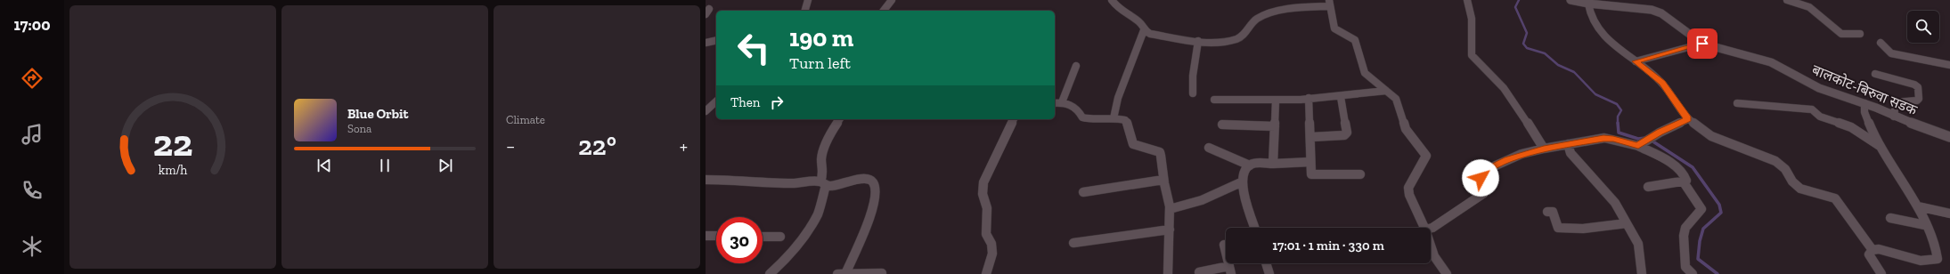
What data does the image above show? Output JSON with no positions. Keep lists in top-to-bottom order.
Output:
{
  "streets": {
    "main road": ["बालकोट-बिरुवा सडक"]
  },
  "page": {
    "tabs": "17:00",
    "tile": "Climate",
    "turn": ["190 m", "Turn left"],
    "then": "Then",
    "song": ["Blue Orbit", "Sona"],
    "heat": ["−", "22°", "+"],
    "limit": "30",
    "trip": "17:01 · 1 min · 330 m",
    "gauge": ["22", "km/h"]
  }
}
